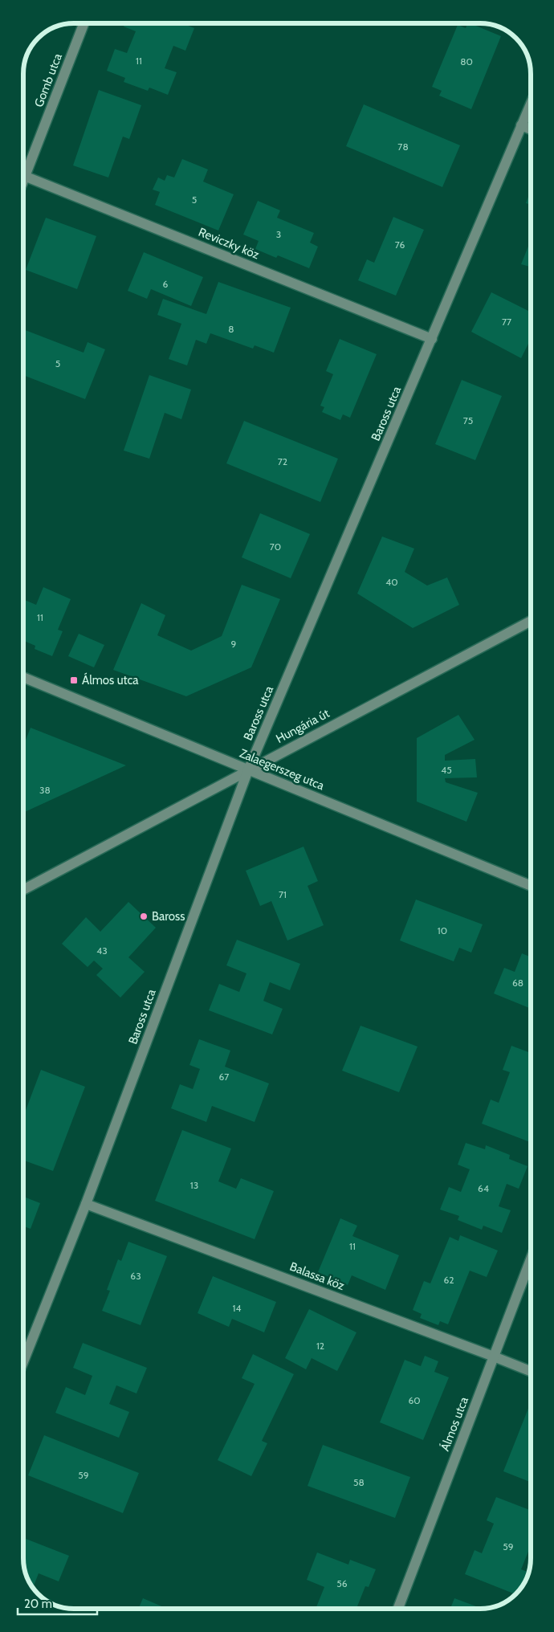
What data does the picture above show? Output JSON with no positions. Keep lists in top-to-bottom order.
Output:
{
  "streets": {
    "street": [
      "Gomb utca",
      "Reviczky köz",
      "Baross utca",
      "Hungária út",
      "Zalaegerszeg utca",
      "Balassa köz",
      "Álmos utca"
    ]
  },
  "crossings": [
    ["Reviczky köz", "Baross utca"],
    ["Baross utca", "Hungária út"],
    ["Baross utca", "Zalaegerszeg utca"],
    ["Baross utca", "Balassa köz"],
    ["Hungária út", "Zalaegerszeg utca"],
    ["Balassa köz", "Álmos utca"]
  ],
  "places": {
    "transit": ["Álmos utca"],
    "other": ["Baross"]
  },
  "house_numbers": [
    "11",
    "80",
    "78",
    "5",
    "3",
    "76",
    "6",
    "77",
    "8",
    "5",
    "75",
    "72",
    "70",
    "40",
    "11",
    "9",
    "45",
    "38",
    "71",
    "10",
    "43",
    "68",
    "67",
    "13",
    "64",
    "11",
    "63",
    "62",
    "14",
    "12",
    "60",
    "59",
    "58",
    "59",
    "56"
  ],
  "scale_bar": "20 m"
}
